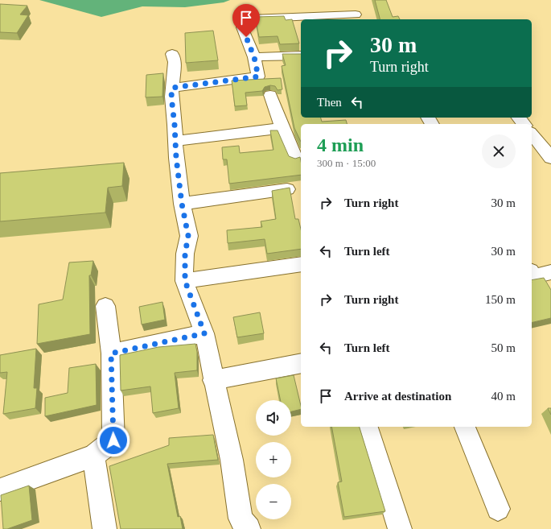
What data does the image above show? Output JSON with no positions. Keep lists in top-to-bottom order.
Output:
{
  "page": {
    "turn": ["30 m", "Turn right"],
    "then": "Then",
    "heading": ["4 min", "300 m · 15:00"],
    "list": [
      {
        "name": "Turn right",
        "value": "30 m"
      },
      {
        "name": "Turn left",
        "value": "30 m"
      },
      {
        "name": "Turn right",
        "value": "150 m"
      },
      {
        "name": "Turn left",
        "value": "50 m"
      },
      {
        "name": "Arrive at destination",
        "value": "40 m"
      }
    ],
    "map_buttons": ["+", "−"]
  }
}
